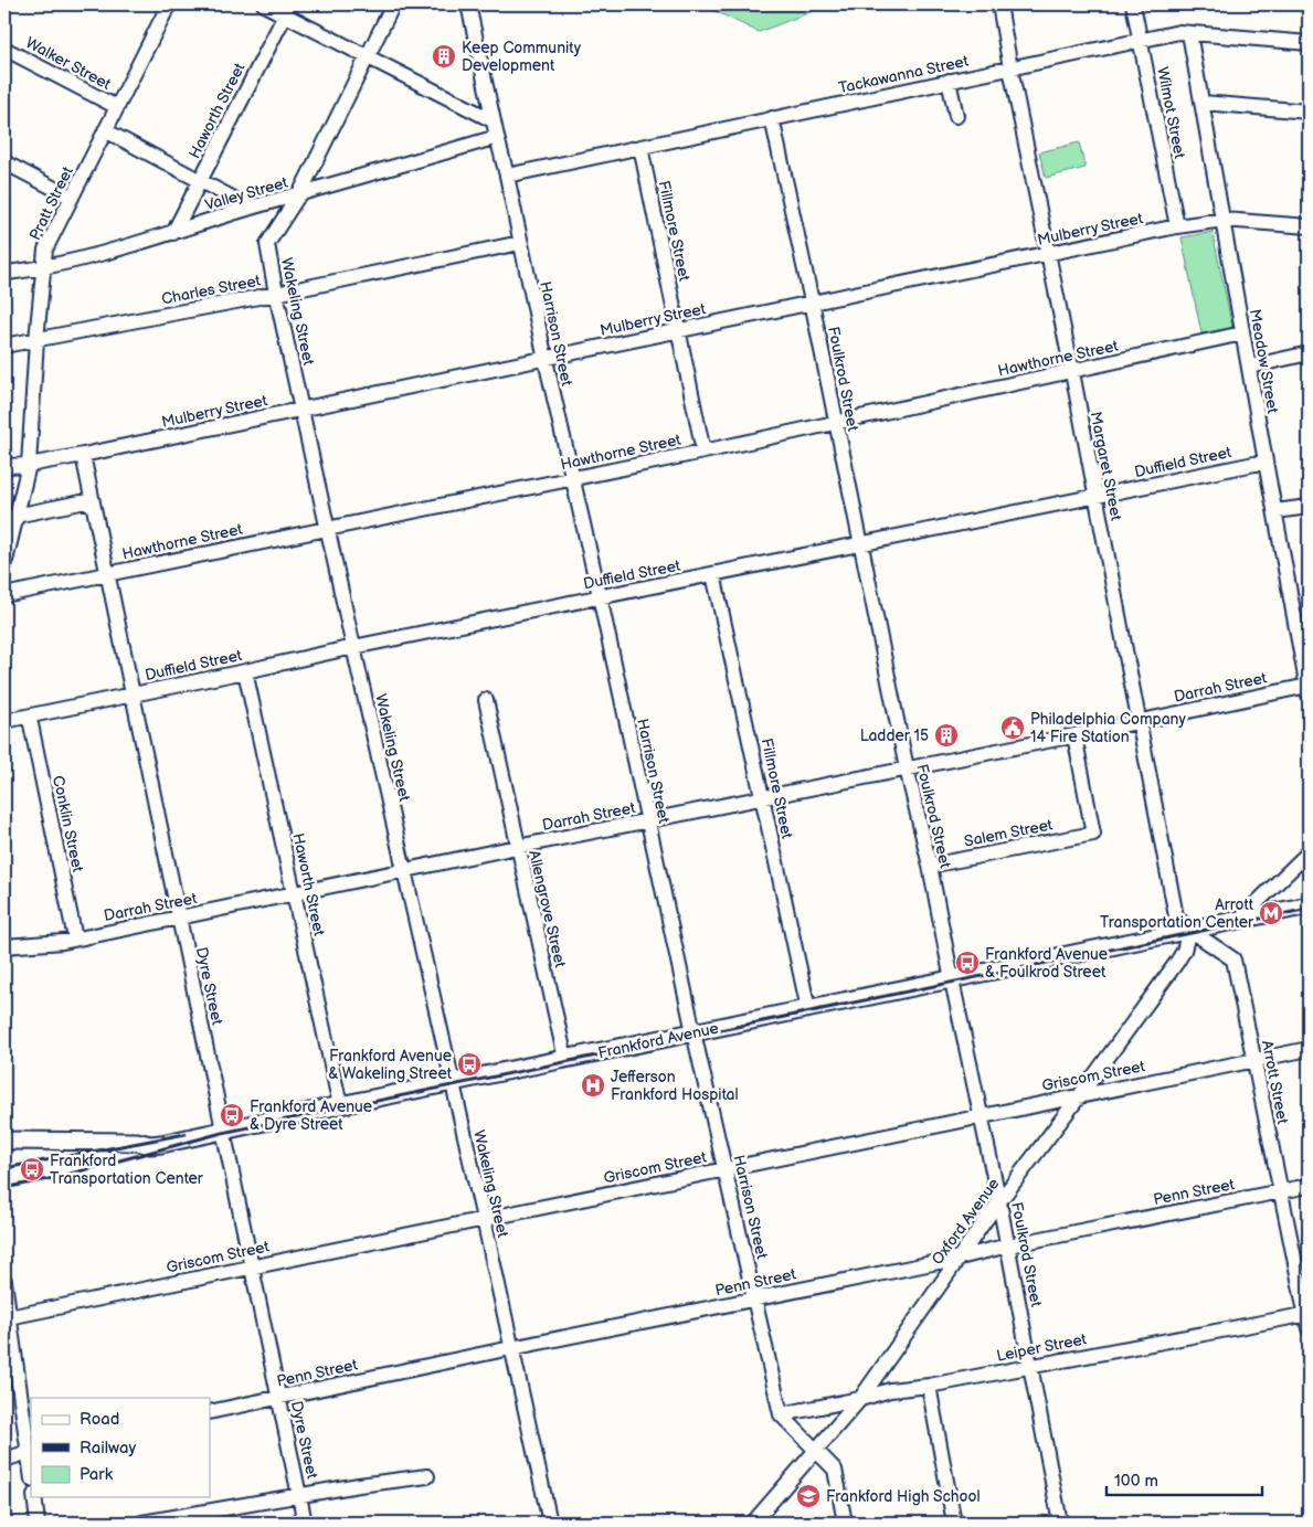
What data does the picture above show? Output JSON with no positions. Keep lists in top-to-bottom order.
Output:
{
  "streets": {
    "main road": ["Frankford Avenue"],
    "street": [
      "Walker Street",
      "Tackawanna Street",
      "Haworth Street",
      "Wilmot Street",
      "Valley Street",
      "Pratt Street",
      "Mulberry Street",
      "Fillmore Street",
      "Charles Street",
      "Wakeling Street",
      "Harrison Street",
      "Hawthorne Street",
      "Meadow Street",
      "Foulkrod Street",
      "Duffield Street",
      "Margaret Street",
      "Darrah Street",
      "Conklin Street",
      "Salem Street",
      "Allengrove Street",
      "Dyre Street",
      "Griscom Street",
      "Arrott Street",
      "Penn Street",
      "Oxford Avenue",
      "Leiper Street"
    ]
  },
  "crossings": [
    ["Walker Street", "Pratt Street"],
    ["Tackawanna Street", "Wilmot Street"],
    ["Tackawanna Street", "Fillmore Street"],
    ["Tackawanna Street", "Harrison Street"],
    ["Tackawanna Street", "Meadow Street"],
    ["Tackawanna Street", "Foulkrod Street"],
    ["Tackawanna Street", "Margaret Street"],
    ["Haworth Street", "Valley Street"],
    ["Haworth Street", "Duffield Street"],
    ["Haworth Street", "Darrah Street"],
    ["Haworth Street", "Frankford Avenue"],
    ["Wilmot Street", "Mulberry Street"],
    ["Valley Street", "Pratt Street"],
    ["Valley Street", "Wakeling Street"],
    ["Valley Street", "Harrison Street"],
    ["Pratt Street", "Mulberry Street"],
    ["Pratt Street", "Charles Street"],
    ["Mulberry Street", "Fillmore Street"],
    ["Mulberry Street", "Wakeling Street"],
    ["Mulberry Street", "Harrison Street"],
    ["Mulberry Street", "Meadow Street"],
    ["Mulberry Street", "Foulkrod Street"],
    ["Mulberry Street", "Margaret Street"],
    ["Mulberry Street", "Dyre Street"],
    ["Fillmore Street", "Hawthorne Street"],
    ["Fillmore Street", "Duffield Street"],
    ["Fillmore Street", "Darrah Street"],
    ["Fillmore Street", "Frankford Avenue"],
    ["Charles Street", "Wakeling Street"],
    ["Charles Street", "Harrison Street"],
    ["Wakeling Street", "Hawthorne Street"],
    ["Wakeling Street", "Duffield Street"],
    ["Wakeling Street", "Darrah Street"],
    ["Wakeling Street", "Frankford Avenue"],
    ["Wakeling Street", "Griscom Street"],
    ["Wakeling Street", "Penn Street"],
    ["Harrison Street", "Hawthorne Street"],
    ["Harrison Street", "Duffield Street"],
    ["Harrison Street", "Darrah Street"],
    ["Harrison Street", "Frankford Avenue"],
    ["Harrison Street", "Griscom Street"],
    ["Harrison Street", "Penn Street"],
    ["Harrison Street", "Leiper Street"],
    ["Hawthorne Street", "Meadow Street"],
    ["Hawthorne Street", "Foulkrod Street"],
    ["Hawthorne Street", "Margaret Street"],
    ["Hawthorne Street", "Dyre Street"],
    ["Meadow Street", "Duffield Street"],
    ["Meadow Street", "Darrah Street"],
    ["Foulkrod Street", "Duffield Street"],
    ["Foulkrod Street", "Darrah Street"],
    ["Foulkrod Street", "Salem Street"],
    ["Foulkrod Street", "Frankford Avenue"],
    ["Foulkrod Street", "Griscom Street"],
    ["Foulkrod Street", "Penn Street"],
    ["Foulkrod Street", "Oxford Avenue"],
    ["Foulkrod Street", "Leiper Street"],
    ["Duffield Street", "Margaret Street"],
    ["Duffield Street", "Conklin Street"],
    ["Duffield Street", "Dyre Street"],
    ["Margaret Street", "Darrah Street"],
    ["Margaret Street", "Frankford Avenue"],
    ["Margaret Street", "Arrott Street"],
    ["Margaret Street", "Oxford Avenue"],
    ["Darrah Street", "Conklin Street"],
    ["Darrah Street", "Salem Street"],
    ["Darrah Street", "Allengrove Street"],
    ["Darrah Street", "Dyre Street"],
    ["Allengrove Street", "Frankford Avenue"],
    ["Dyre Street", "Frankford Avenue"],
    ["Dyre Street", "Griscom Street"],
    ["Dyre Street", "Penn Street"],
    ["Frankford Avenue", "Arrott Street"],
    ["Frankford Avenue", "Oxford Avenue"],
    ["Griscom Street", "Arrott Street"],
    ["Griscom Street", "Oxford Avenue"],
    ["Arrott Street", "Penn Street"],
    ["Arrott Street", "Oxford Avenue"],
    ["Arrott Street", "Leiper Street"],
    ["Penn Street", "Oxford Avenue"],
    ["Oxford Avenue", "Leiper Street"]
  ],
  "places": {
    "building": ["Keep Community Development", "Ladder 15"],
    "public building": ["Philadelphia Company 14 Fire Station"],
    "metro station": ["Arrott Transportation Center"],
    "bus stop": [
      "Frankford Avenue & Foulkrod Street",
      "Frankford Avenue & Wakeling Street",
      "Frankford Avenue & Dyre Street",
      "Frankford Transportation Center"
    ],
    "hospital": ["Jefferson Frankford Hospital"],
    "school or university": ["Frankford High School"]
  },
  "legend": ["Road", "Railway", "Park"],
  "scale_bar": "100 m"
}
